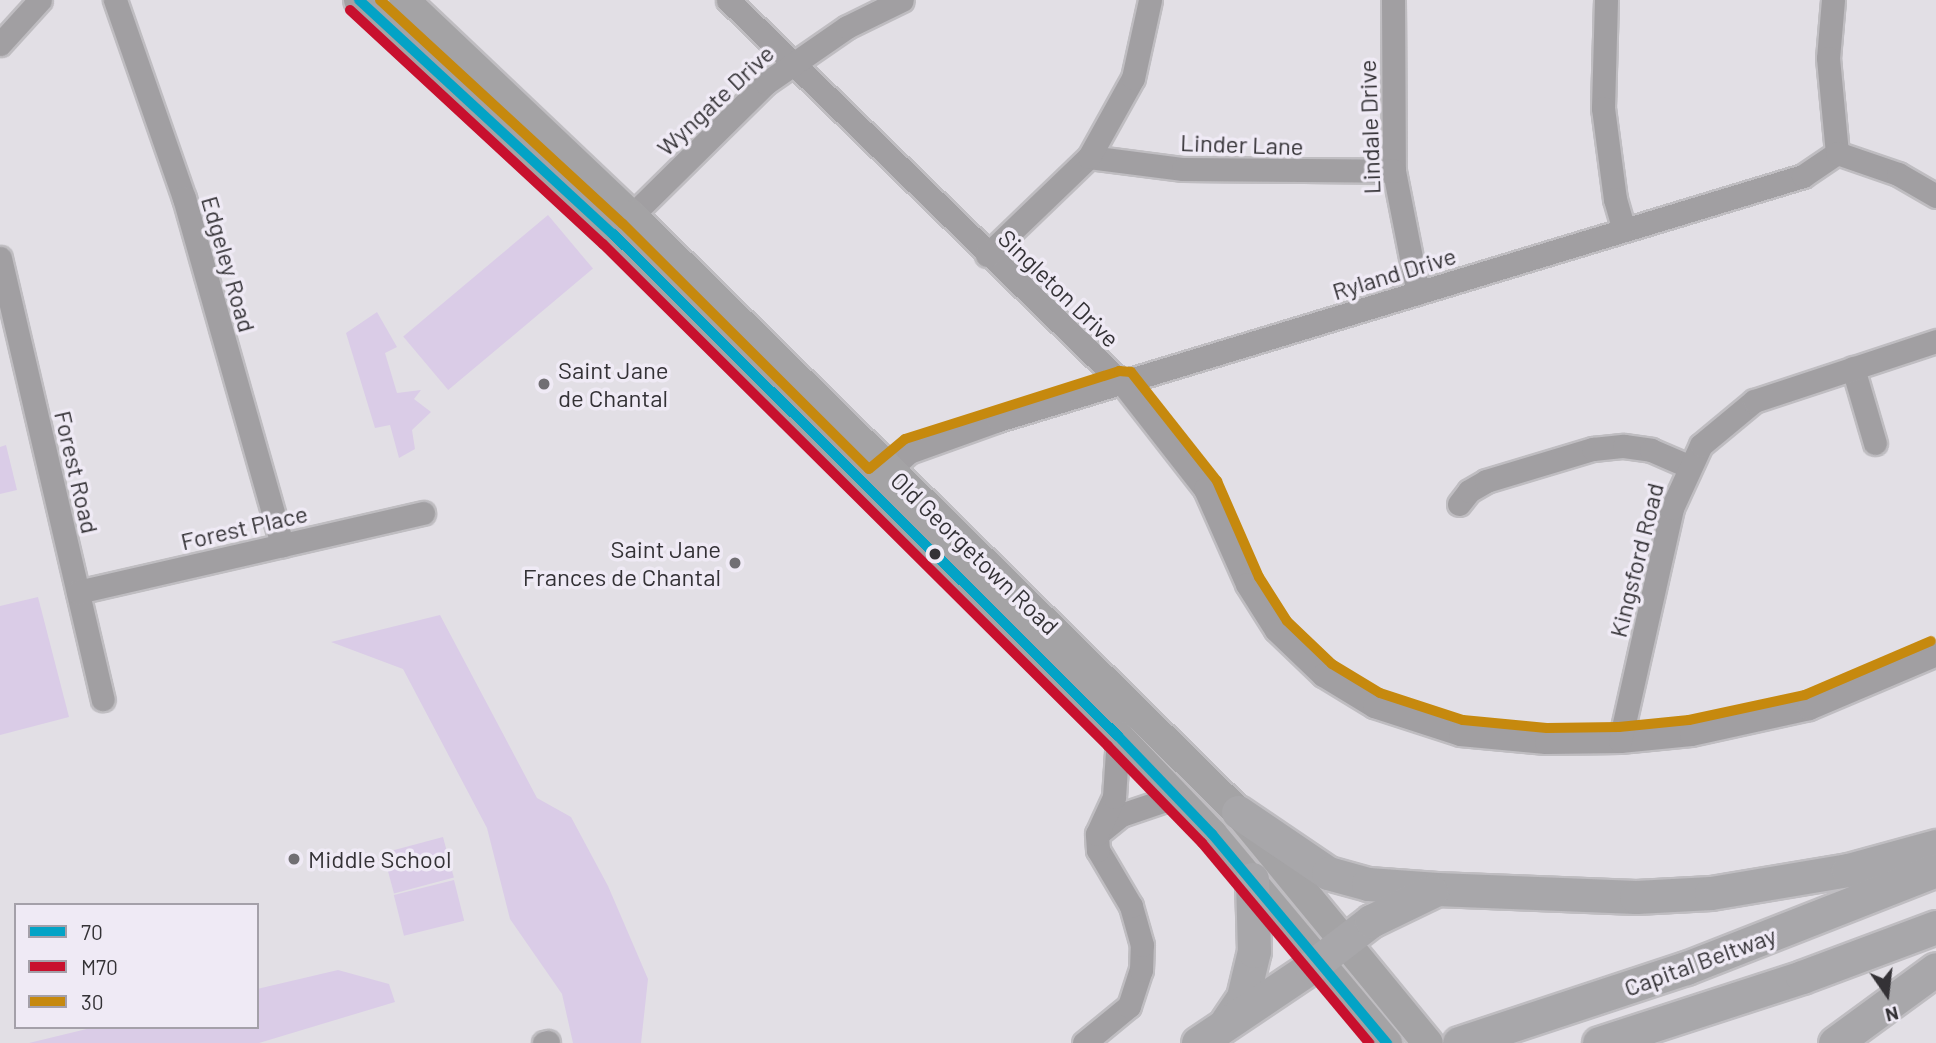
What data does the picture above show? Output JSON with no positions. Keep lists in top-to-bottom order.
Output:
{
  "streets": {
    "highway": ["Capital Beltway"],
    "main road": ["Old Georgetown Road"],
    "street": [
      "Wyngate Drive",
      "Lindale Drive",
      "Linder Lane",
      "Edgeley Road",
      "Ryland Drive",
      "Singleton Drive",
      "Forest Road",
      "Forest Place",
      "Kingsford Road"
    ]
  },
  "crossings": [
    ["Wyngate Drive", "Singleton Drive"],
    ["Wyngate Drive", "Old Georgetown Road"],
    ["Lindale Drive", "Linder Lane"],
    ["Lindale Drive", "Ryland Drive"],
    ["Edgeley Road", "Forest Place"],
    ["Ryland Drive", "Singleton Drive"],
    ["Ryland Drive", "Old Georgetown Road"],
    ["Singleton Drive", "Kingsford Road"],
    ["Forest Road", "Forest Place"]
  ],
  "places": ["Saint Jane de Chantal", "Saint Jane Frances de Chantal", "Middle School"],
  "lines": ["transit line 70", "transit line 30", "transit line M70"],
  "legend": ["70", "M70", "30"],
  "north": "bottom"
}
